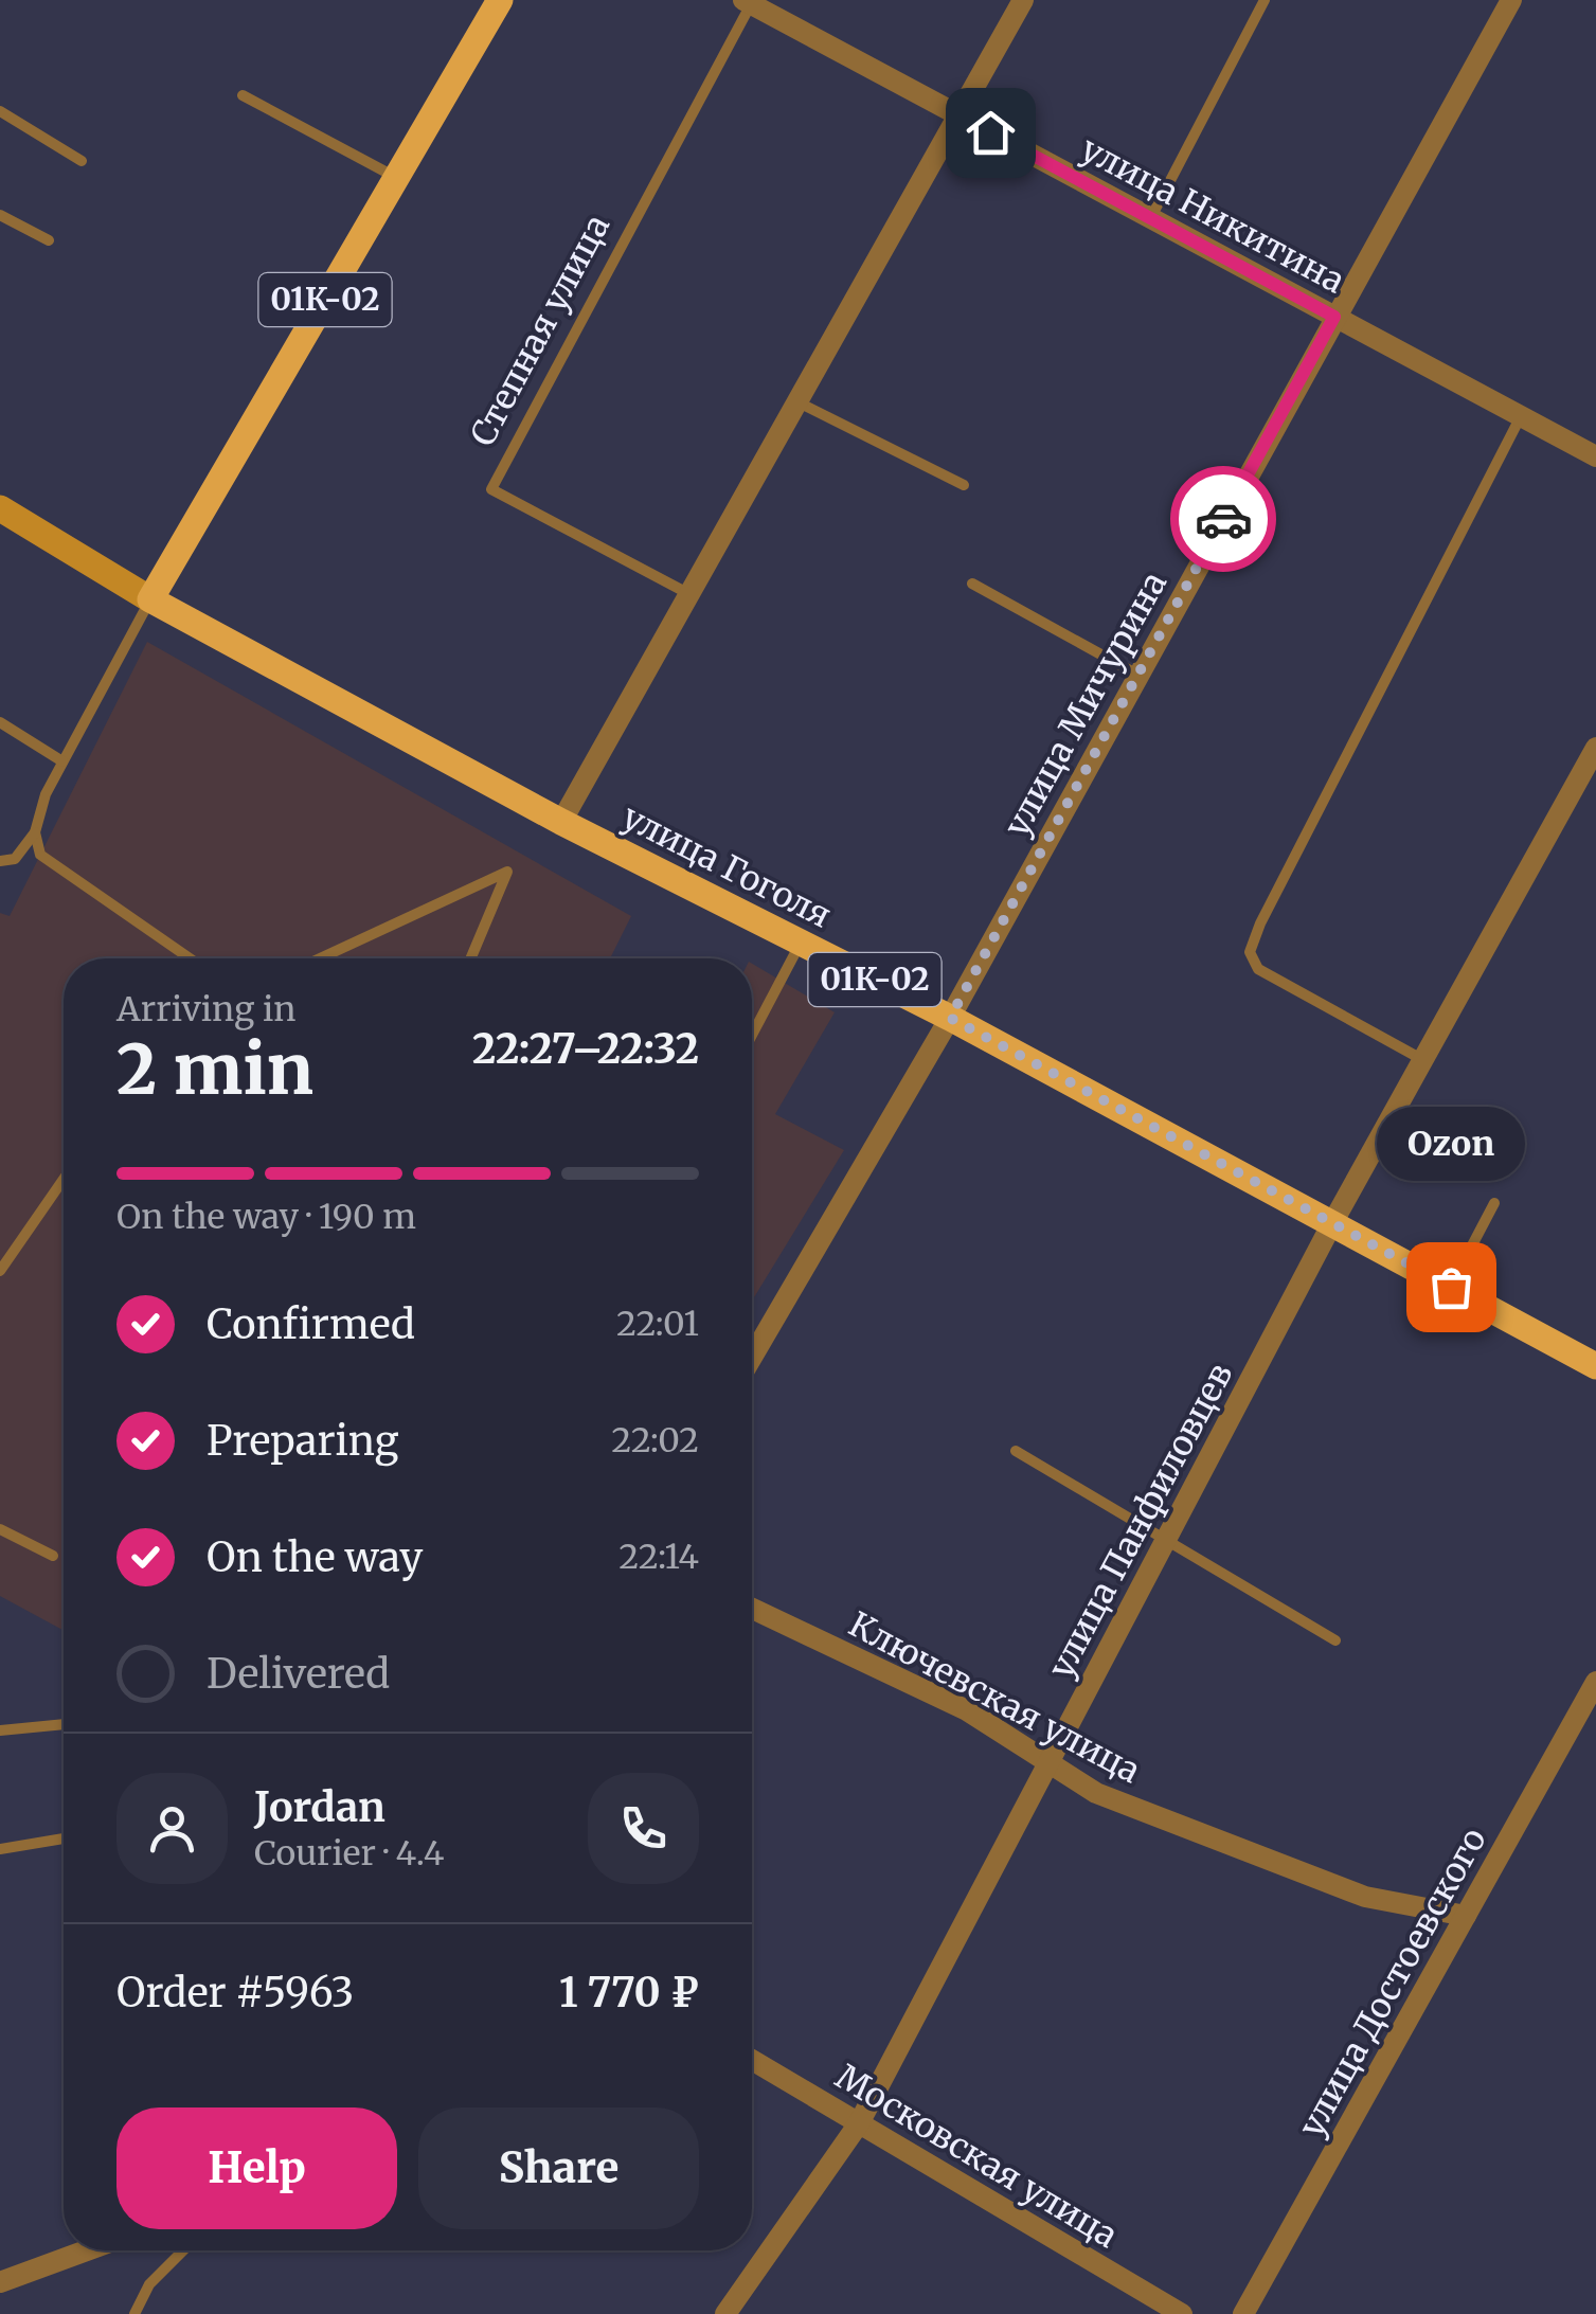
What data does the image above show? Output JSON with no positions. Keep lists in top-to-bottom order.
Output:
{
  "streets": {
    "main road": ["01К-02", "улица Гоголя"],
    "street": [
      "улица Никитина",
      "улица Мичурина",
      "улица Панфиловцев",
      "Ключевская улица",
      "улица Достоевского",
      "Московская улица"
    ],
    "lane": ["Степная улица"]
  },
  "crossings": [
    ["улица Никитина", "Степная улица"],
    ["улица Никитина", "улица Мичурина"],
    ["01К-02", "улица Гоголя"],
    ["улица Мичурина", "улица Гоголя"],
    ["улица Гоголя", "улица Панфиловцев"],
    ["улица Панфиловцев", "Ключевская улица"],
    ["улица Панфиловцев", "Московская улица"],
    ["Ключевская улица", "улица Достоевского"]
  ],
  "places": ["Ozon"],
  "page": {
    "heading": ["2 min", "Arriving in", "22:27–22:32"],
    "panel": [
      "Jordan",
      "Courier · 4.4",
      "Order #5963",
      "1 770 ₽"
    ],
    "bubble": "Ozon",
    "bar": "On the way · 190 m",
    "list": [
      ["Confirmed", "22:01"],
      ["Preparing", "22:02"],
      ["On the way", "22:14"],
      "Delivered"
    ],
    "buttons": ["Help", "Share"]
  }
}
